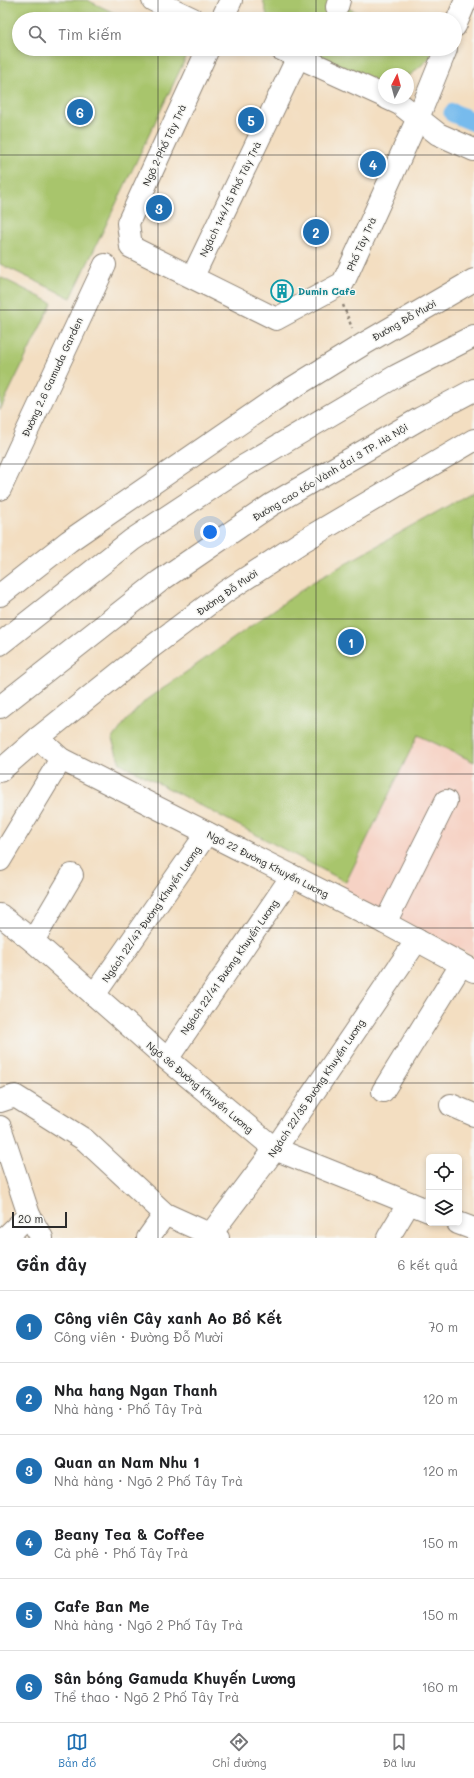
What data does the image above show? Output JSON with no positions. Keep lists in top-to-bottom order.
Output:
{
  "streets": {
    "main road": [
      "Ngõ 2 Phố Tây Trà",
      "Ngách 144/15 Phố Tây Trà",
      "Phố Tây Trà",
      "Đường Đỗ Mười",
      "Đường 2.6 Gamuda Garden",
      "Đường cao tốc Vành đai 3 TP. Hà Nội",
      "Ngõ 22 Đường Khuyến Lương",
      "Ngách 22/47 Đường Khuyến Lương",
      "Ngách 22/41 Đường Khuyến Lương",
      "Ngõ 36 Đường Khuyến Lương",
      "Ngách 22/35 Đường Khuyến Lương"
    ]
  },
  "crossings": [
    ["Ngõ 2 Phố Tây Trà", "Ngách 144/15 Phố Tây Trà"],
    ["Ngõ 2 Phố Tây Trà", "Phố Tây Trà"],
    ["Ngách 144/15 Phố Tây Trà", "Phố Tây Trà"],
    ["Đường Đỗ Mười", "Ngõ 22 Đường Khuyến Lương"],
    ["Ngõ 22 Đường Khuyến Lương", "Ngách 22/47 Đường Khuyến Lương"],
    ["Ngõ 22 Đường Khuyến Lương", "Ngách 22/41 Đường Khuyến Lương"],
    ["Ngõ 22 Đường Khuyến Lương", "Ngách 22/35 Đường Khuyến Lương"],
    ["Ngách 22/47 Đường Khuyến Lương", "Ngõ 36 Đường Khuyến Lương"],
    ["Ngách 22/41 Đường Khuyến Lương", "Ngõ 36 Đường Khuyến Lương"],
    ["Ngõ 36 Đường Khuyến Lương", "Ngách 22/35 Đường Khuyến Lương"]
  ],
  "places": {
    "building": ["Dumin Cafe"]
  },
  "scale_bar": "20 m",
  "north": "top",
  "page": {
    "search": "Tìm kiếm",
    "pins": [
      "6",
      "5",
      "4",
      "3",
      "2",
      "1"
    ],
    "scale": "20 m",
    "heading": ["Gần đây", "6 kết quả"],
    "list": [
      {
        "mark": "1",
        "name": "Công viên Cây xanh Ao Bồ Kết",
        "note": "Công viên · Đường Đỗ Mười",
        "value": "70 m"
      },
      {
        "mark": "2",
        "name": "Nha hang Ngan Thanh",
        "note": "Nhà hàng · Phố Tây Trà",
        "value": "120 m"
      },
      {
        "mark": "3",
        "name": "Quan an Nam Nhu 1",
        "note": "Nhà hàng · Ngõ 2 Phố Tây Trà",
        "value": "120 m"
      },
      {
        "mark": "4",
        "name": "Beany Tea & Coffee",
        "note": "Cà phê · Phố Tây Trà",
        "value": "150 m"
      },
      {
        "mark": "5",
        "name": "Cafe Ban Me",
        "note": "Nhà hàng · Ngõ 2 Phố Tây Trà",
        "value": "150 m"
      },
      {
        "mark": "6",
        "name": "Sân bóng Gamuda Khuyến Lương",
        "note": "Thể thao · Ngõ 2 Phố Tây Trà",
        "value": "160 m"
      }
    ],
    "nav": ["Bản đồ", "Chỉ đường", "Đã lưu"]
  }
}
